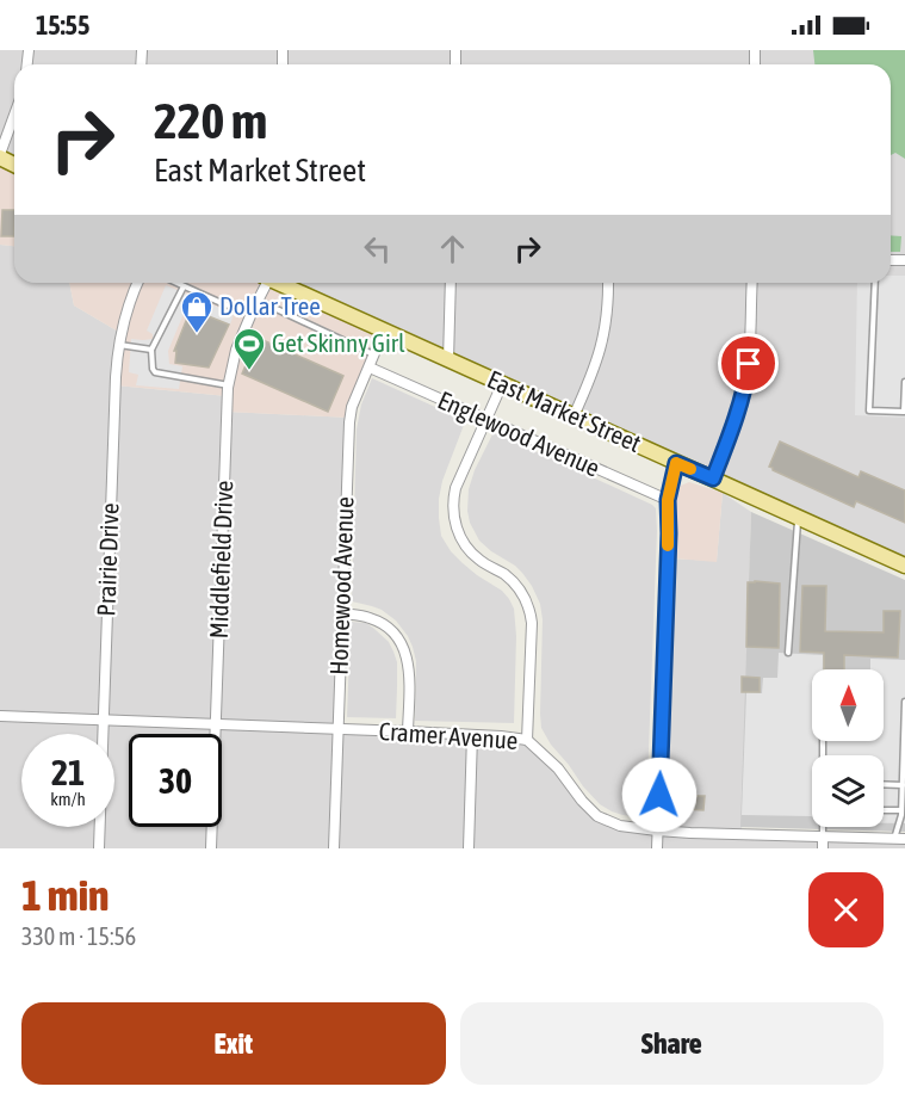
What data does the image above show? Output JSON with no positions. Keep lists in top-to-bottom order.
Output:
{
  "streets": {
    "main road": ["East Market Street"],
    "street": [
      "Englewood Avenue",
      "Prairie Drive",
      "Middlefield Drive",
      "Homewood Avenue",
      "Cramer Avenue"
    ]
  },
  "crossings": [
    ["East Market Street", "Homewood Avenue"],
    ["Englewood Avenue", "Homewood Avenue"],
    ["Prairie Drive", "Cramer Avenue"],
    ["Middlefield Drive", "Cramer Avenue"],
    ["Homewood Avenue", "Cramer Avenue"]
  ],
  "places": {
    "shop": ["Dollar Tree"],
    "sports": ["Get Skinny Girl"]
  },
  "north": "top",
  "page": {
    "status": "15:55",
    "turn": ["220 m", "East Market Street"],
    "speed": "21 km/h",
    "limit": "30",
    "heading": ["1 min", "330 m · 15:56"],
    "buttons": ["Exit", "Share"]
  }
}
